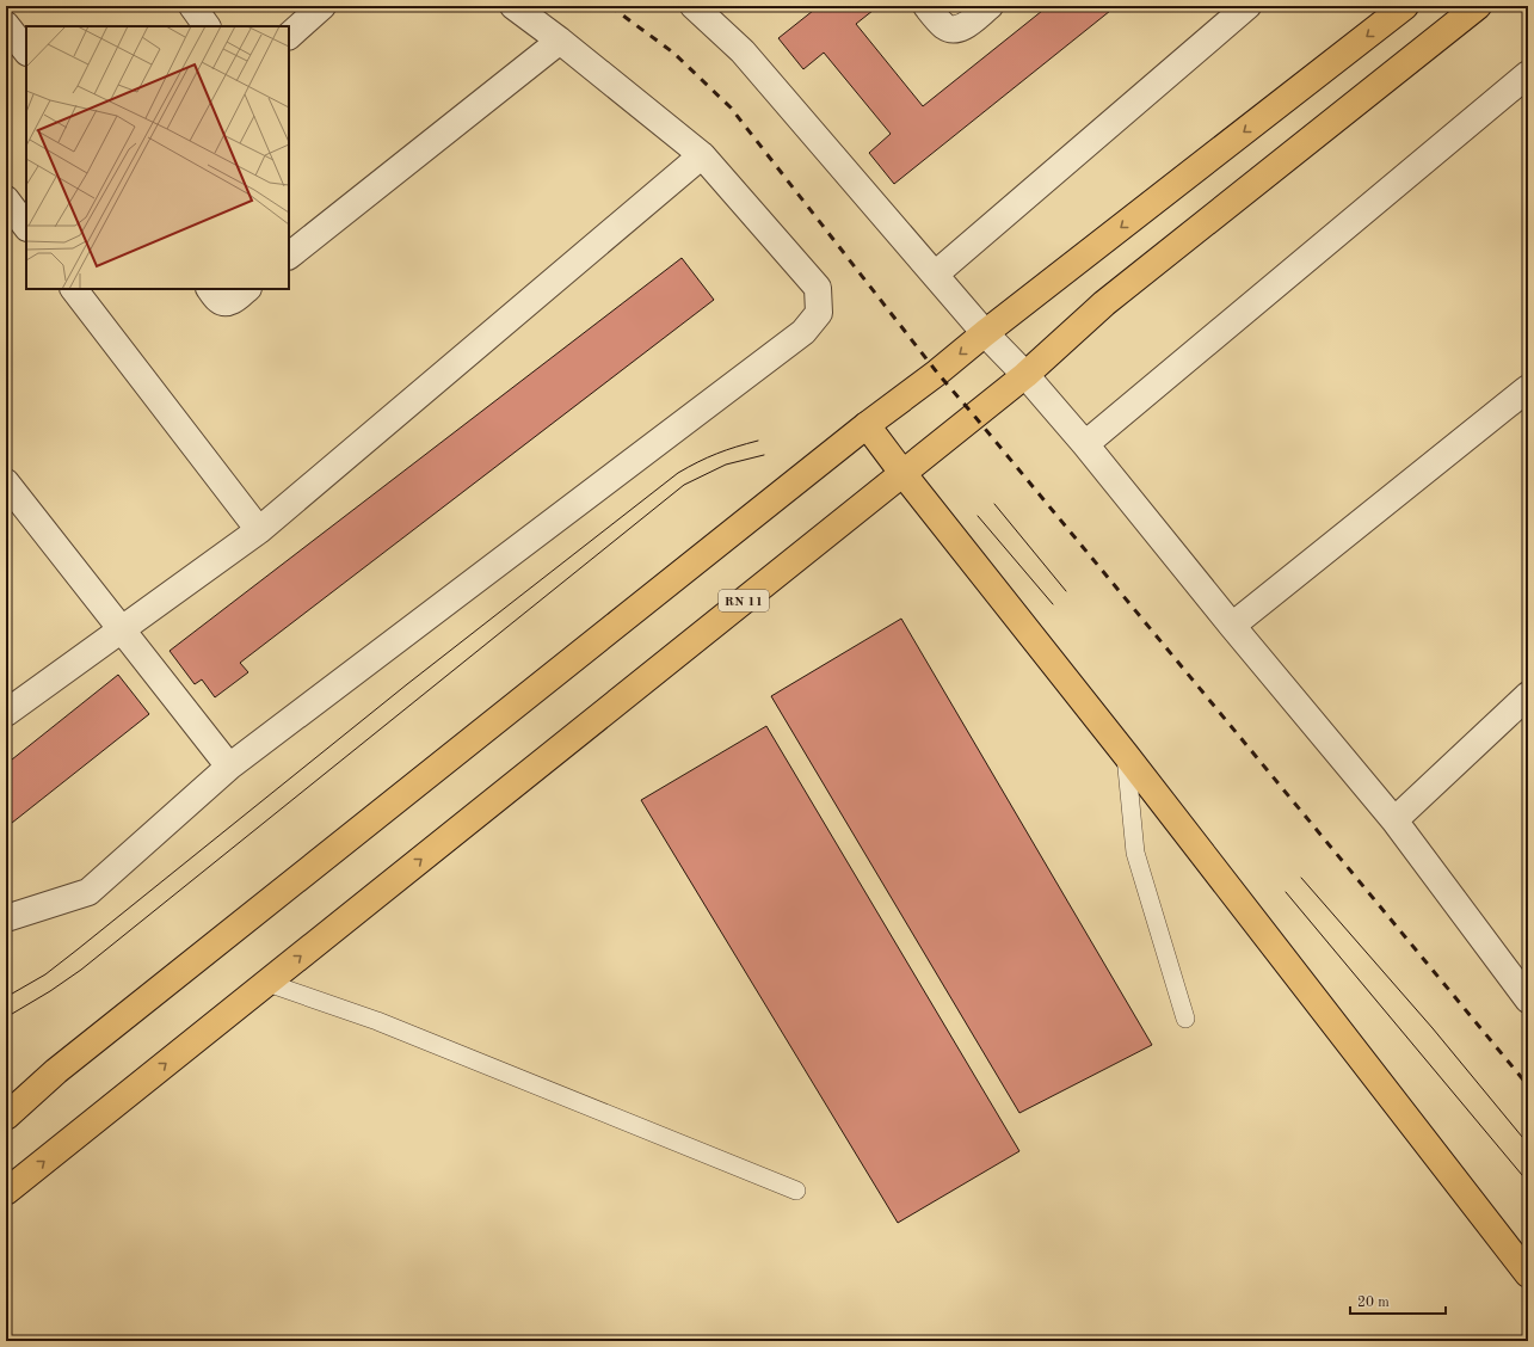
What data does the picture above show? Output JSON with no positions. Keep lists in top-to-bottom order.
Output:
{
  "streets": {
    "main road": ["RN 11"]
  },
  "scale_bar": "20 m"
}
